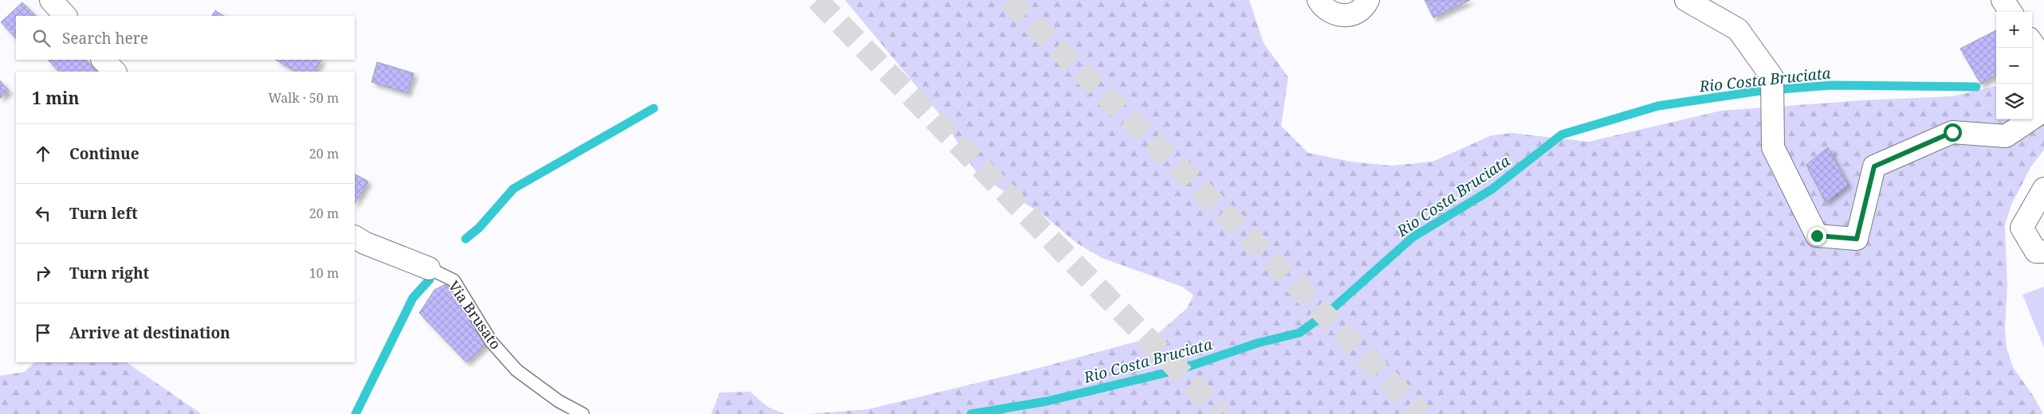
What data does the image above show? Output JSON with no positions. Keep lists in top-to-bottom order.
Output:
{
  "streets": {
    "street": ["Via Brusato"]
  },
  "water": ["Rio Costa Bruciata"],
  "page": {
    "map_buttons": ["+", "−"],
    "search": "Search here",
    "heading": ["1 min", "Walk · 50 m"],
    "list": [
      ["Continue", "20 m"],
      ["Turn left", "20 m"],
      ["Turn right", "10 m"],
      "Arrive at destination"
    ]
  }
}
